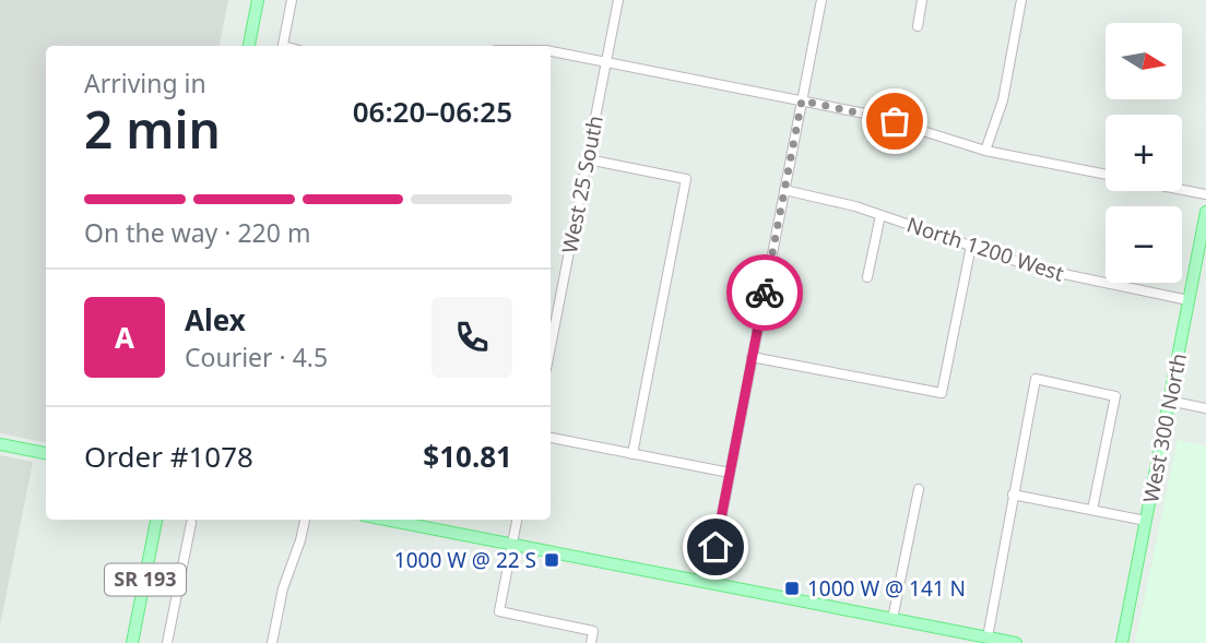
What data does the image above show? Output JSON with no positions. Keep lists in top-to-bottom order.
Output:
{
  "streets": {
    "main road": ["West 300 North", "SR 193"],
    "street": ["West 25 South", "North 1200 West"]
  },
  "crossings": [
    ["North 1200 West", "West 300 North"]
  ],
  "places": {
    "transit": ["1000 W @ 22 S", "1000 W @ 141 N"]
  },
  "north": "right",
  "page": {
    "map_buttons": ["+", "−"],
    "heading": ["2 min", "Arriving in", "06:20–06:25"],
    "panel": [
      "Alex",
      "Courier · 4.5",
      "Order #1078",
      "$10.81"
    ],
    "bar": "On the way · 220 m",
    "round": "A"
  }
}
